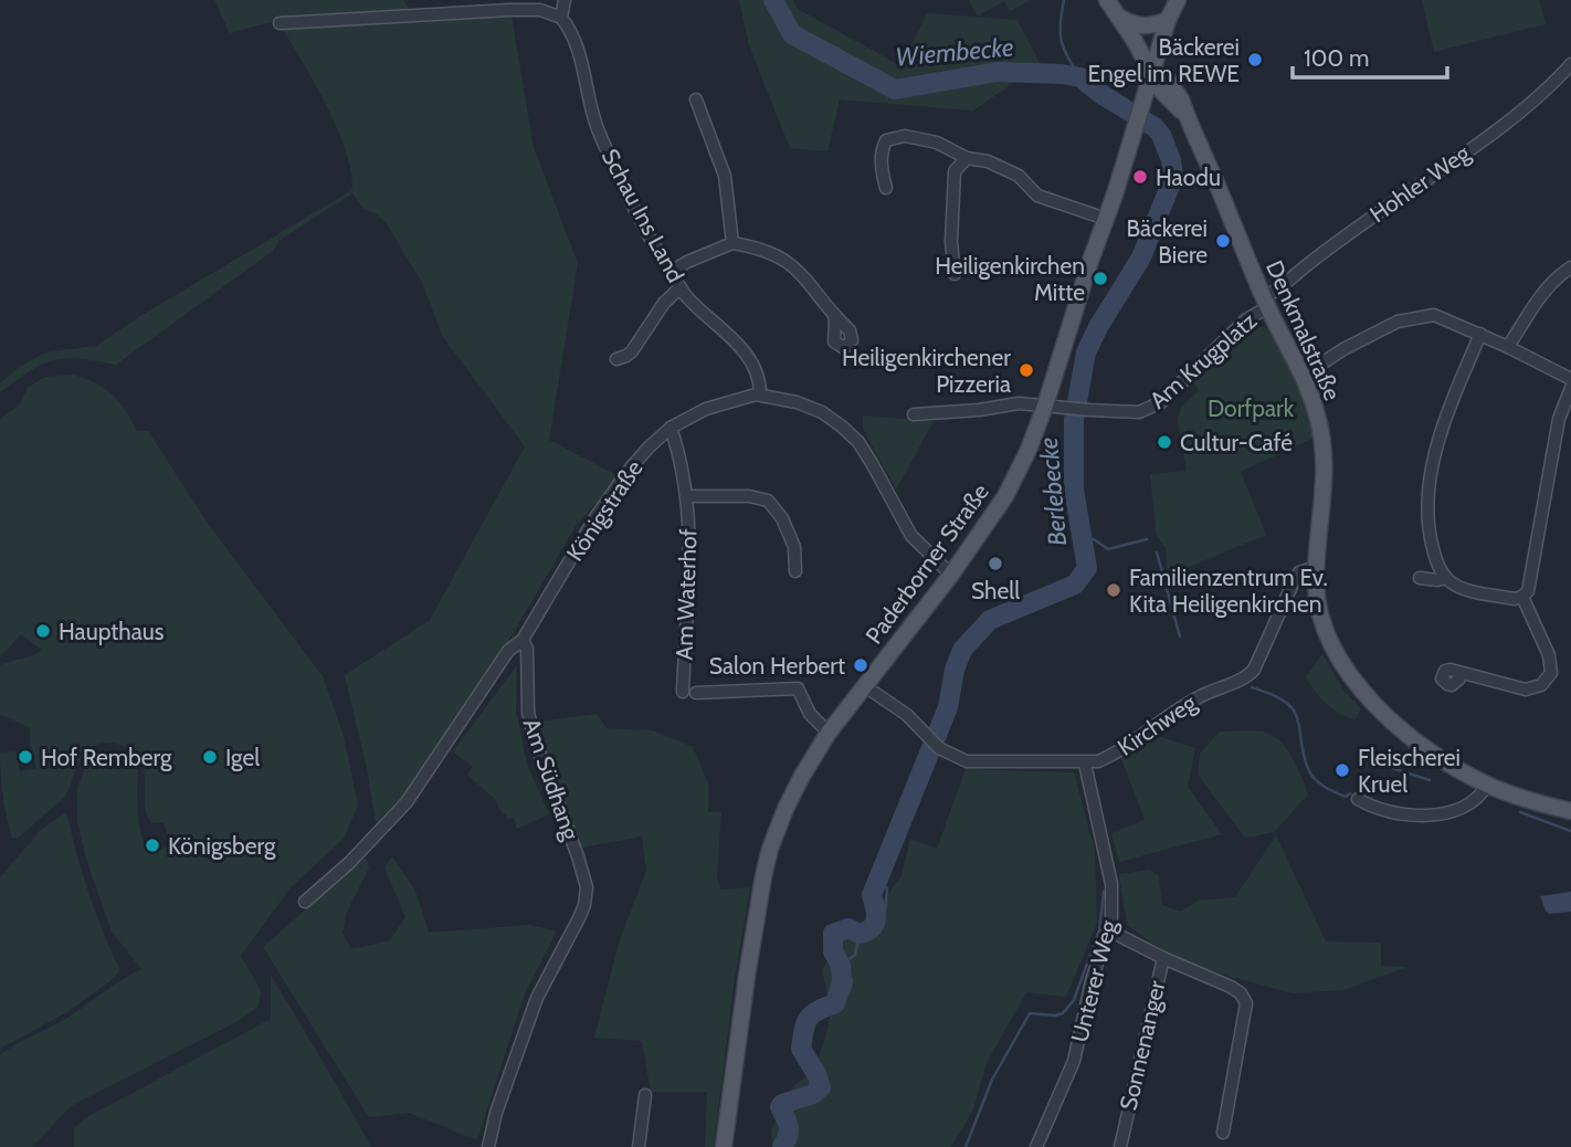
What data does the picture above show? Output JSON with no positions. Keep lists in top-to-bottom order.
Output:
{
  "streets": {
    "main road": ["Denkmalstraße", "Paderborner Straße"],
    "street": [
      "Hohler Weg",
      "Schau Ins Land",
      "Am Krugplatz",
      "Königstraße",
      "Am Waterhof",
      "Kirchweg",
      "Am Südhang",
      "Unterer Weg",
      "Sonnenanger"
    ]
  },
  "crossings": [
    ["Hohler Weg", "Denkmalstraße"],
    ["Hohler Weg", "Am Krugplatz"],
    ["Schau Ins Land", "Königstraße"],
    ["Denkmalstraße", "Am Krugplatz"],
    ["Denkmalstraße", "Paderborner Straße"],
    ["Denkmalstraße", "Kirchweg"],
    ["Am Krugplatz", "Paderborner Straße"],
    ["Königstraße", "Paderborner Straße"],
    ["Königstraße", "Am Waterhof"],
    ["Königstraße", "Am Südhang"],
    ["Paderborner Straße", "Am Waterhof"],
    ["Paderborner Straße", "Kirchweg"],
    ["Kirchweg", "Unterer Weg"],
    ["Unterer Weg", "Sonnenanger"]
  ],
  "water": ["Wiembecke", "Berlebecke"],
  "parks": ["Dorfpark"],
  "places": [
    "Bäckerei Engel im REWE",
    "Haodu",
    "Bäckerei Biere",
    "Heiligenkirchen Mitte",
    "Heiligenkirchener Pizzeria",
    "Cultur-Café",
    "Shell",
    "Familienzentrum Ev. Kita Heiligenkirchen",
    "Haupthaus",
    "Salon Herbert",
    "Hof Remberg",
    "Igel",
    "Fleischerei Kruel",
    "Königsberg"
  ],
  "scale_bar": "100 m"
}
